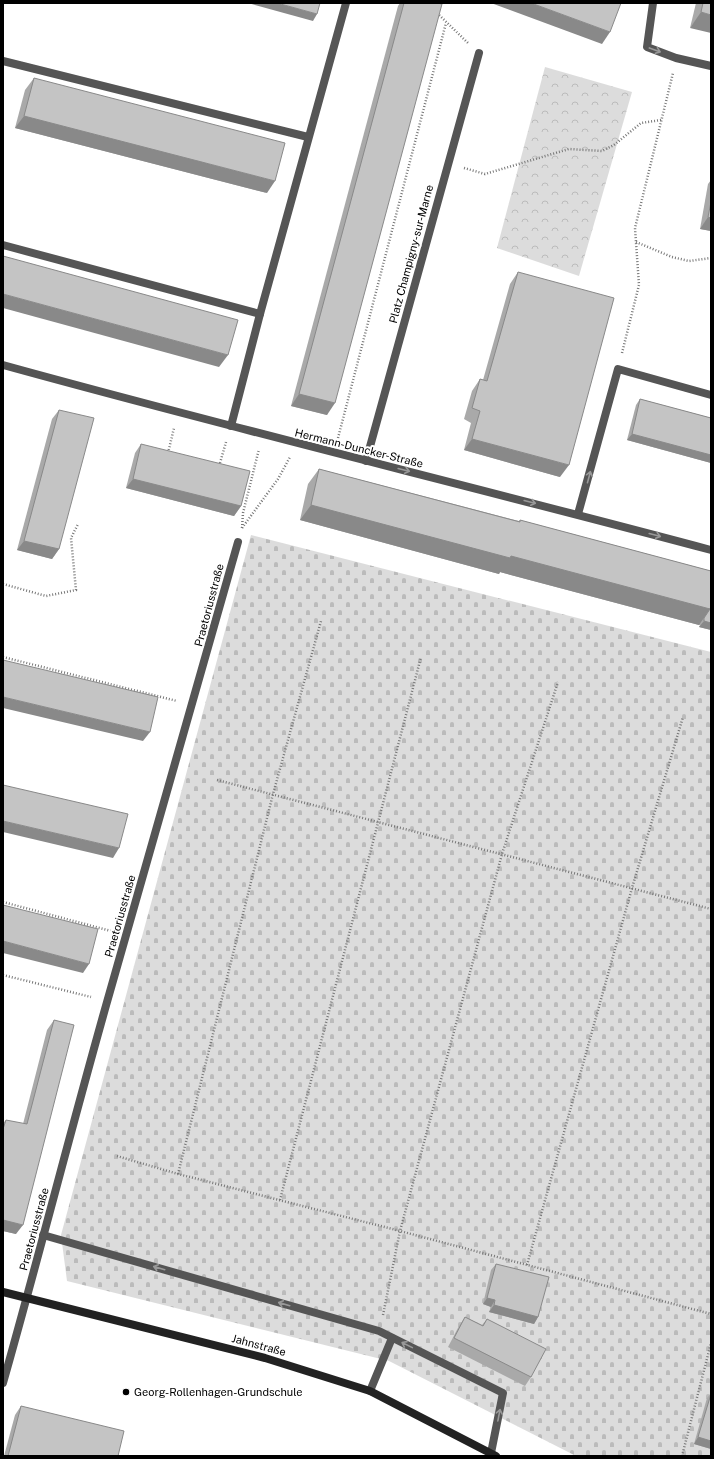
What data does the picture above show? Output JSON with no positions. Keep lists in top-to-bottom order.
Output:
{
  "streets": {
    "main road": ["Jahnstraße"],
    "street": ["Platz Champigny-sur-Marne", "Hermann-Duncker-Straße", "Praetoriusstraße"]
  },
  "crossings": [
    ["Platz Champigny-sur-Marne", "Hermann-Duncker-Straße"],
    ["Praetoriusstraße", "Jahnstraße"]
  ],
  "one_way": ["Hermann-Duncker-Straße"],
  "places": ["Georg-Rollenhagen-Grundschule"]
}
